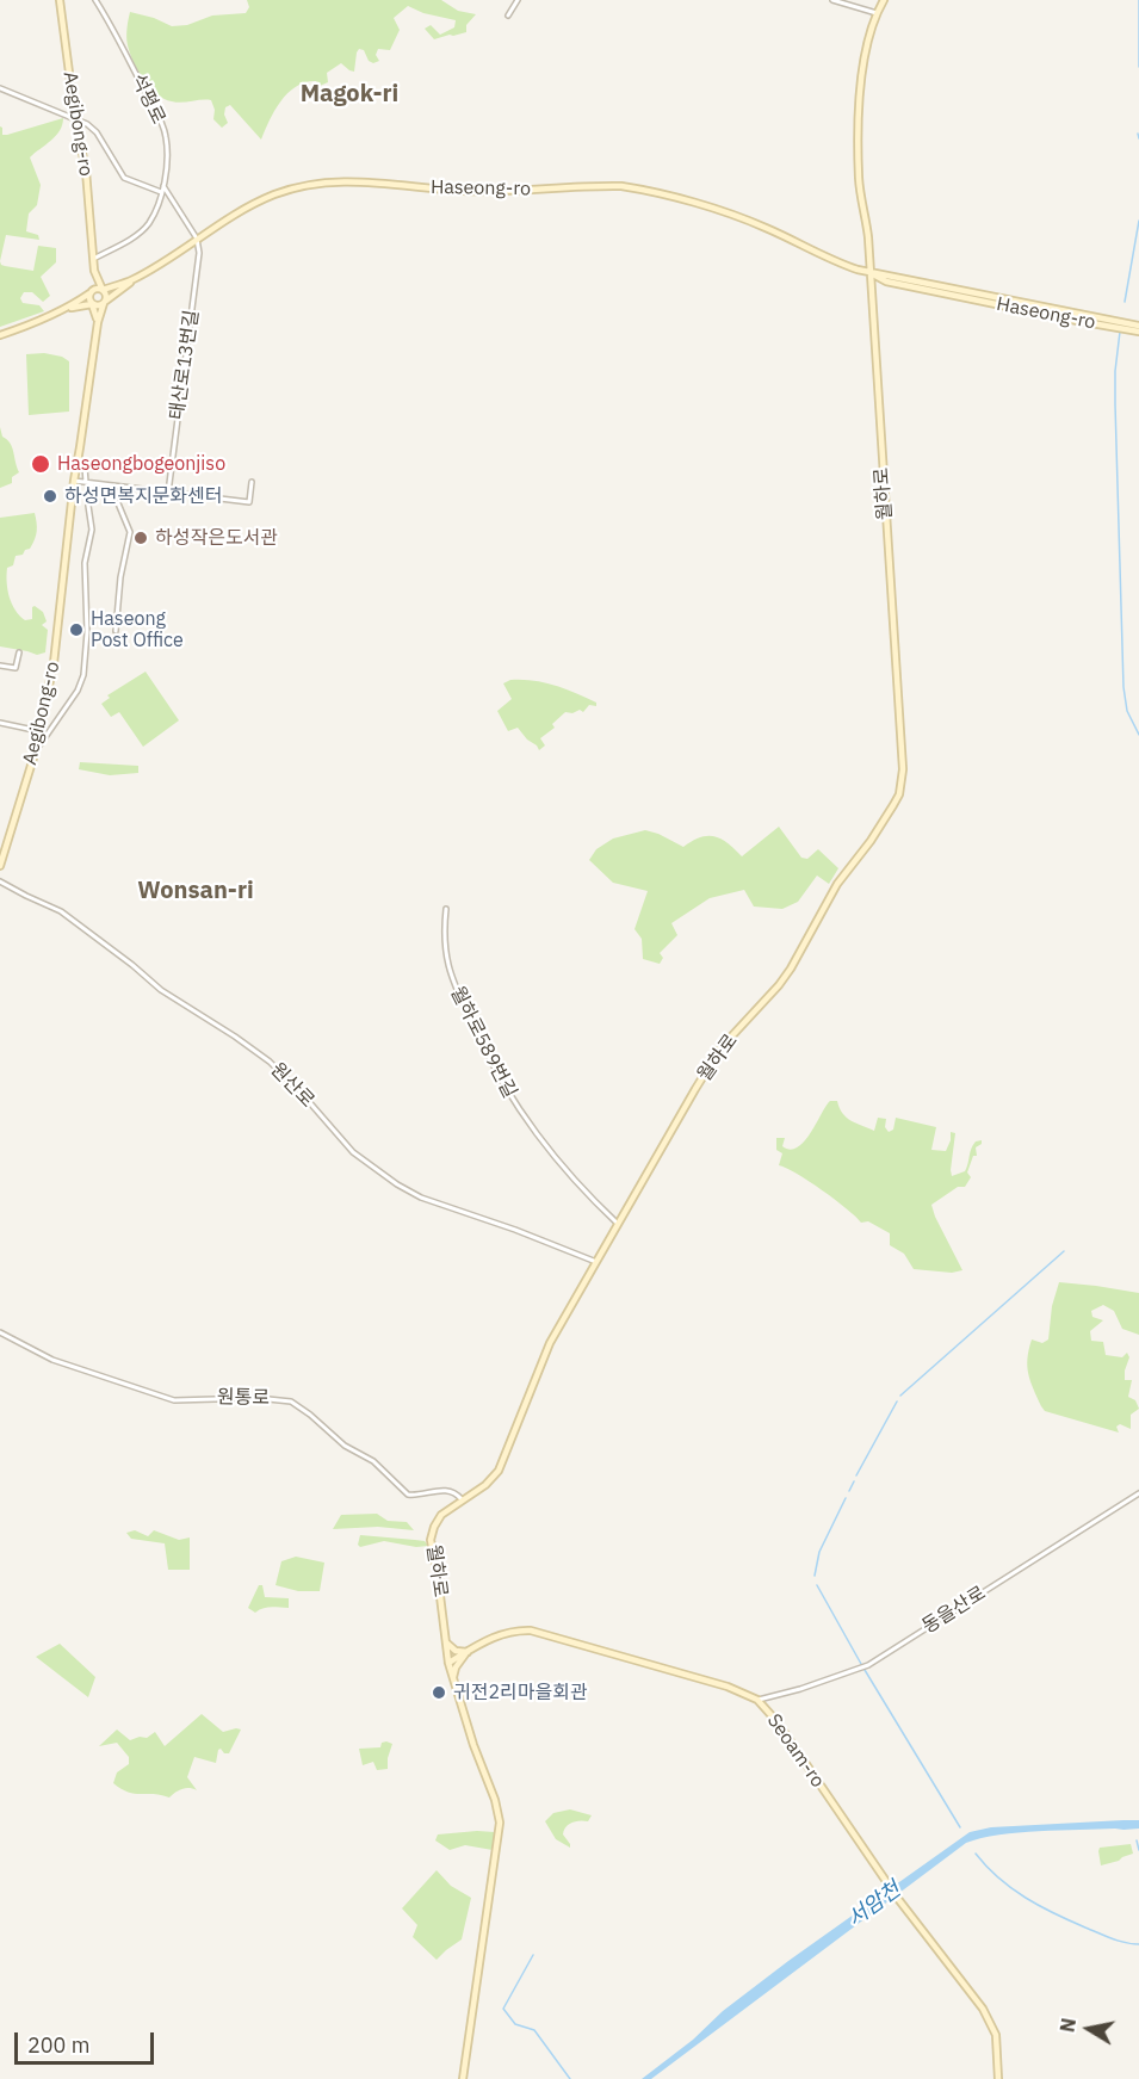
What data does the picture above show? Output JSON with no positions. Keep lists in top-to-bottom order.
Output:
{
  "streets": {
    "street": [
      "석평로",
      "Aegibong-ro",
      "Haseong-ro",
      "태산로13번길",
      "월하로",
      "월하로589번길",
      "원산로",
      "원통로",
      "동을산로",
      "Seoam-ro"
    ]
  },
  "crossings": [
    ["석평로", "Aegibong-ro"],
    ["Aegibong-ro", "Haseong-ro"],
    ["Haseong-ro", "태산로13번길"],
    ["Haseong-ro", "월하로"],
    ["월하로", "월하로589번길"],
    ["월하로", "원산로"],
    ["월하로", "원통로"],
    ["월하로", "Seoam-ro"],
    ["동을산로", "Seoam-ro"]
  ],
  "districts": ["Magok-ri", "Wonsan-ri"],
  "water": ["서암천"],
  "places": [
    "Haseongbogeonjiso",
    "하성면복지문화센터",
    "하성작은도서관",
    "Haseong Post Office",
    "귀전2리마을회관"
  ],
  "scale_bar": "200 m",
  "north": "left"
}
